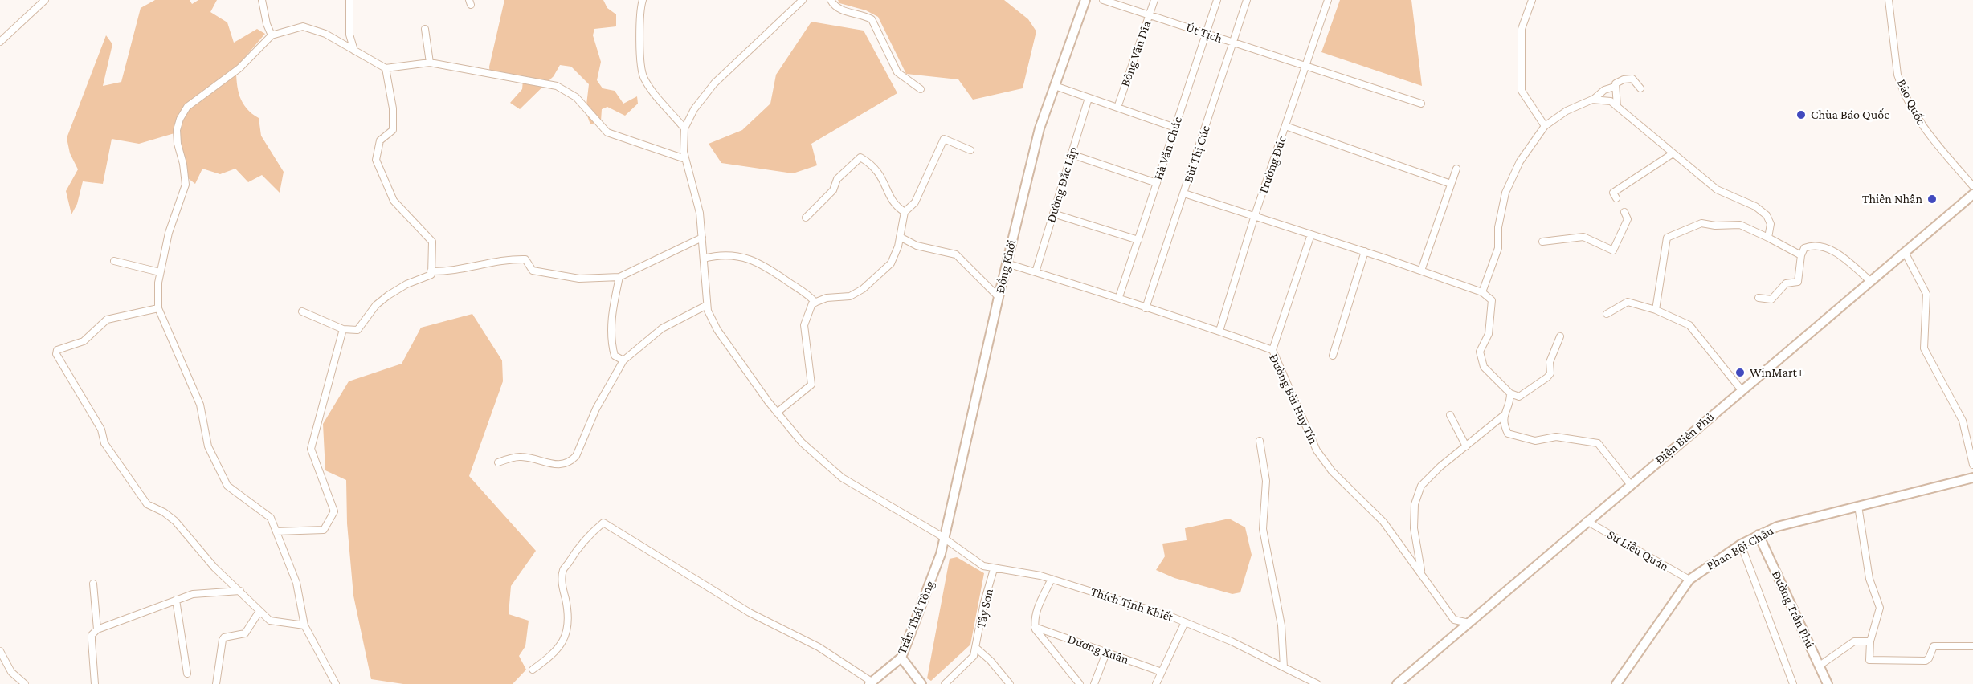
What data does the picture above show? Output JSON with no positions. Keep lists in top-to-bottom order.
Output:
{
  "streets": {
    "street": [
      "Út Tịch",
      "Bông Văn Dĩa",
      "Bảo Quốc",
      "Hà Văn Chúc",
      "Bùi Thị Cúc",
      "Trường Đúc",
      "Đường Đắc Lập",
      "Đồng Khởi",
      "Đường Bùi Huy Tín",
      "Điện Biên Phủ",
      "Phan Bội Châu",
      "Sư Liễu Quán",
      "Thích Tịnh Khiết",
      "Tây Sơn",
      "Đường Trần Phú",
      "Trần Thái Tông",
      "Dương Xuân"
    ]
  },
  "crossings": [
    ["Út Tịch", "Bông Văn Dĩa"],
    ["Út Tịch", "Hà Văn Chúc"],
    ["Út Tịch", "Bùi Thị Cúc"],
    ["Út Tịch", "Trường Đúc"],
    ["Hà Văn Chúc", "Đường Bùi Huy Tín"],
    ["Bùi Thị Cúc", "Đường Bùi Huy Tín"],
    ["Trường Đúc", "Đường Bùi Huy Tín"],
    ["Đường Đắc Lập", "Đường Bùi Huy Tín"],
    ["Đồng Khởi", "Đường Bùi Huy Tín"],
    ["Đồng Khởi", "Thích Tịnh Khiết"],
    ["Đồng Khởi", "Trần Thái Tông"],
    ["Đường Bùi Huy Tín", "Điện Biên Phủ"],
    ["Điện Biên Phủ", "Sư Liễu Quán"],
    ["Phan Bội Châu", "Sư Liễu Quán"],
    ["Phan Bội Châu", "Đường Trần Phú"],
    ["Thích Tịnh Khiết", "Tây Sơn"],
    ["Thích Tịnh Khiết", "Trần Thái Tông"]
  ],
  "places": ["Chùa Báo Quốc", "Thiên Nhân", "WinMart+"]
}
